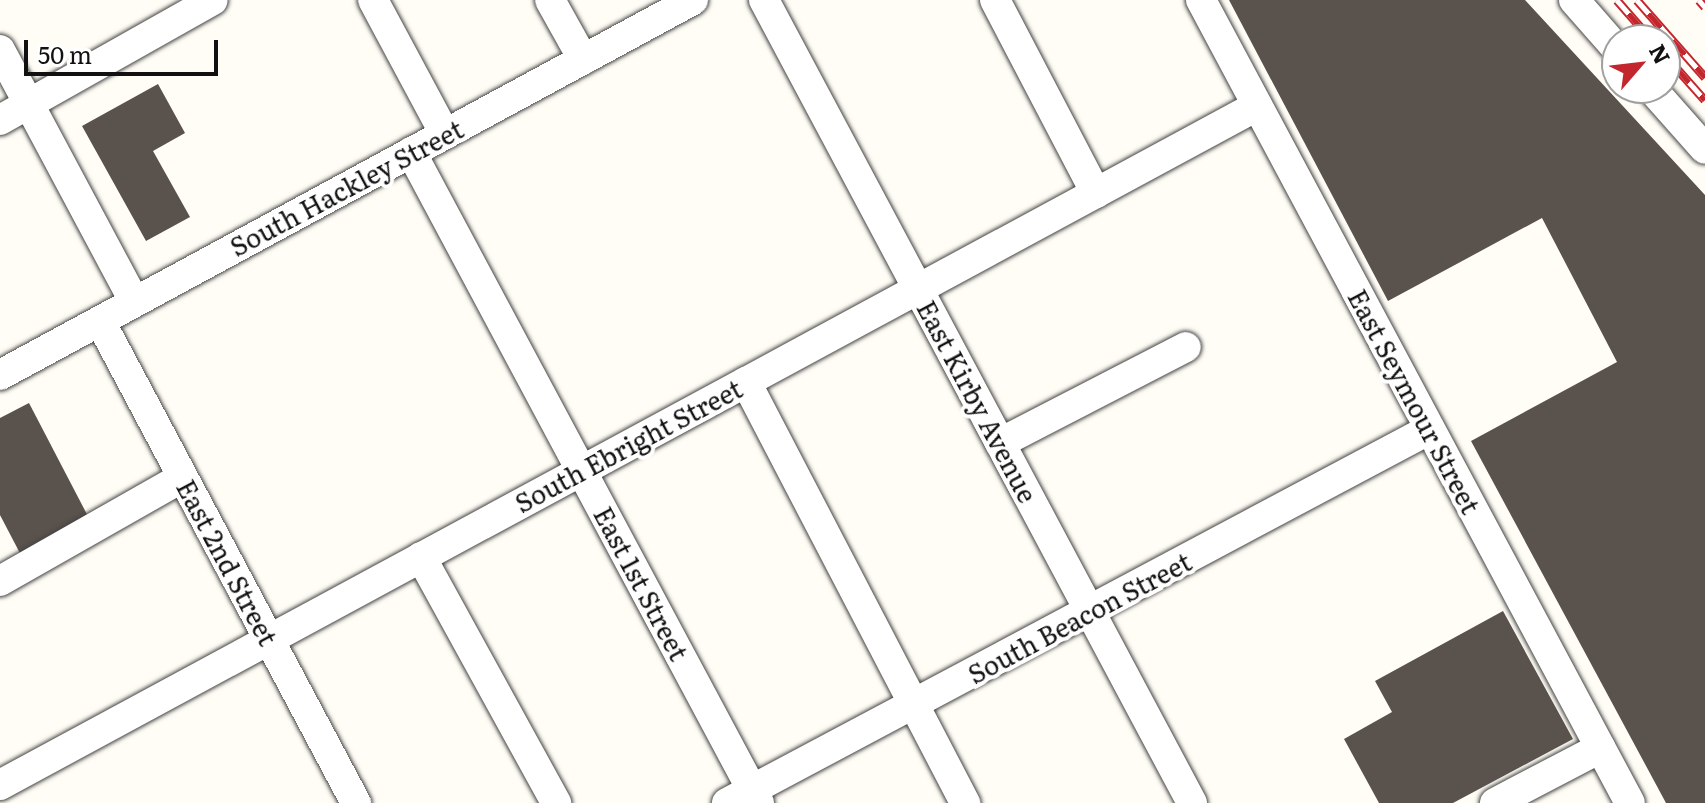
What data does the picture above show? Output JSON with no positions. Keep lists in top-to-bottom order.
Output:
{
  "streets": {
    "street": [
      "South Hackley Street",
      "East Kirby Avenue",
      "East Seymour Street",
      "South Ebright Street",
      "East 2nd Street",
      "East 1st Street",
      "South Beacon Street"
    ]
  },
  "crossings": [
    ["South Hackley Street", "East 2nd Street"],
    ["South Hackley Street", "East 1st Street"],
    ["East Kirby Avenue", "South Ebright Street"],
    ["East Kirby Avenue", "South Beacon Street"],
    ["East Seymour Street", "South Ebright Street"],
    ["East Seymour Street", "South Beacon Street"],
    ["South Ebright Street", "East 2nd Street"],
    ["South Ebright Street", "East 1st Street"],
    ["East 1st Street", "South Beacon Street"]
  ],
  "scale_bar": "50 m",
  "north": "top right"
}
